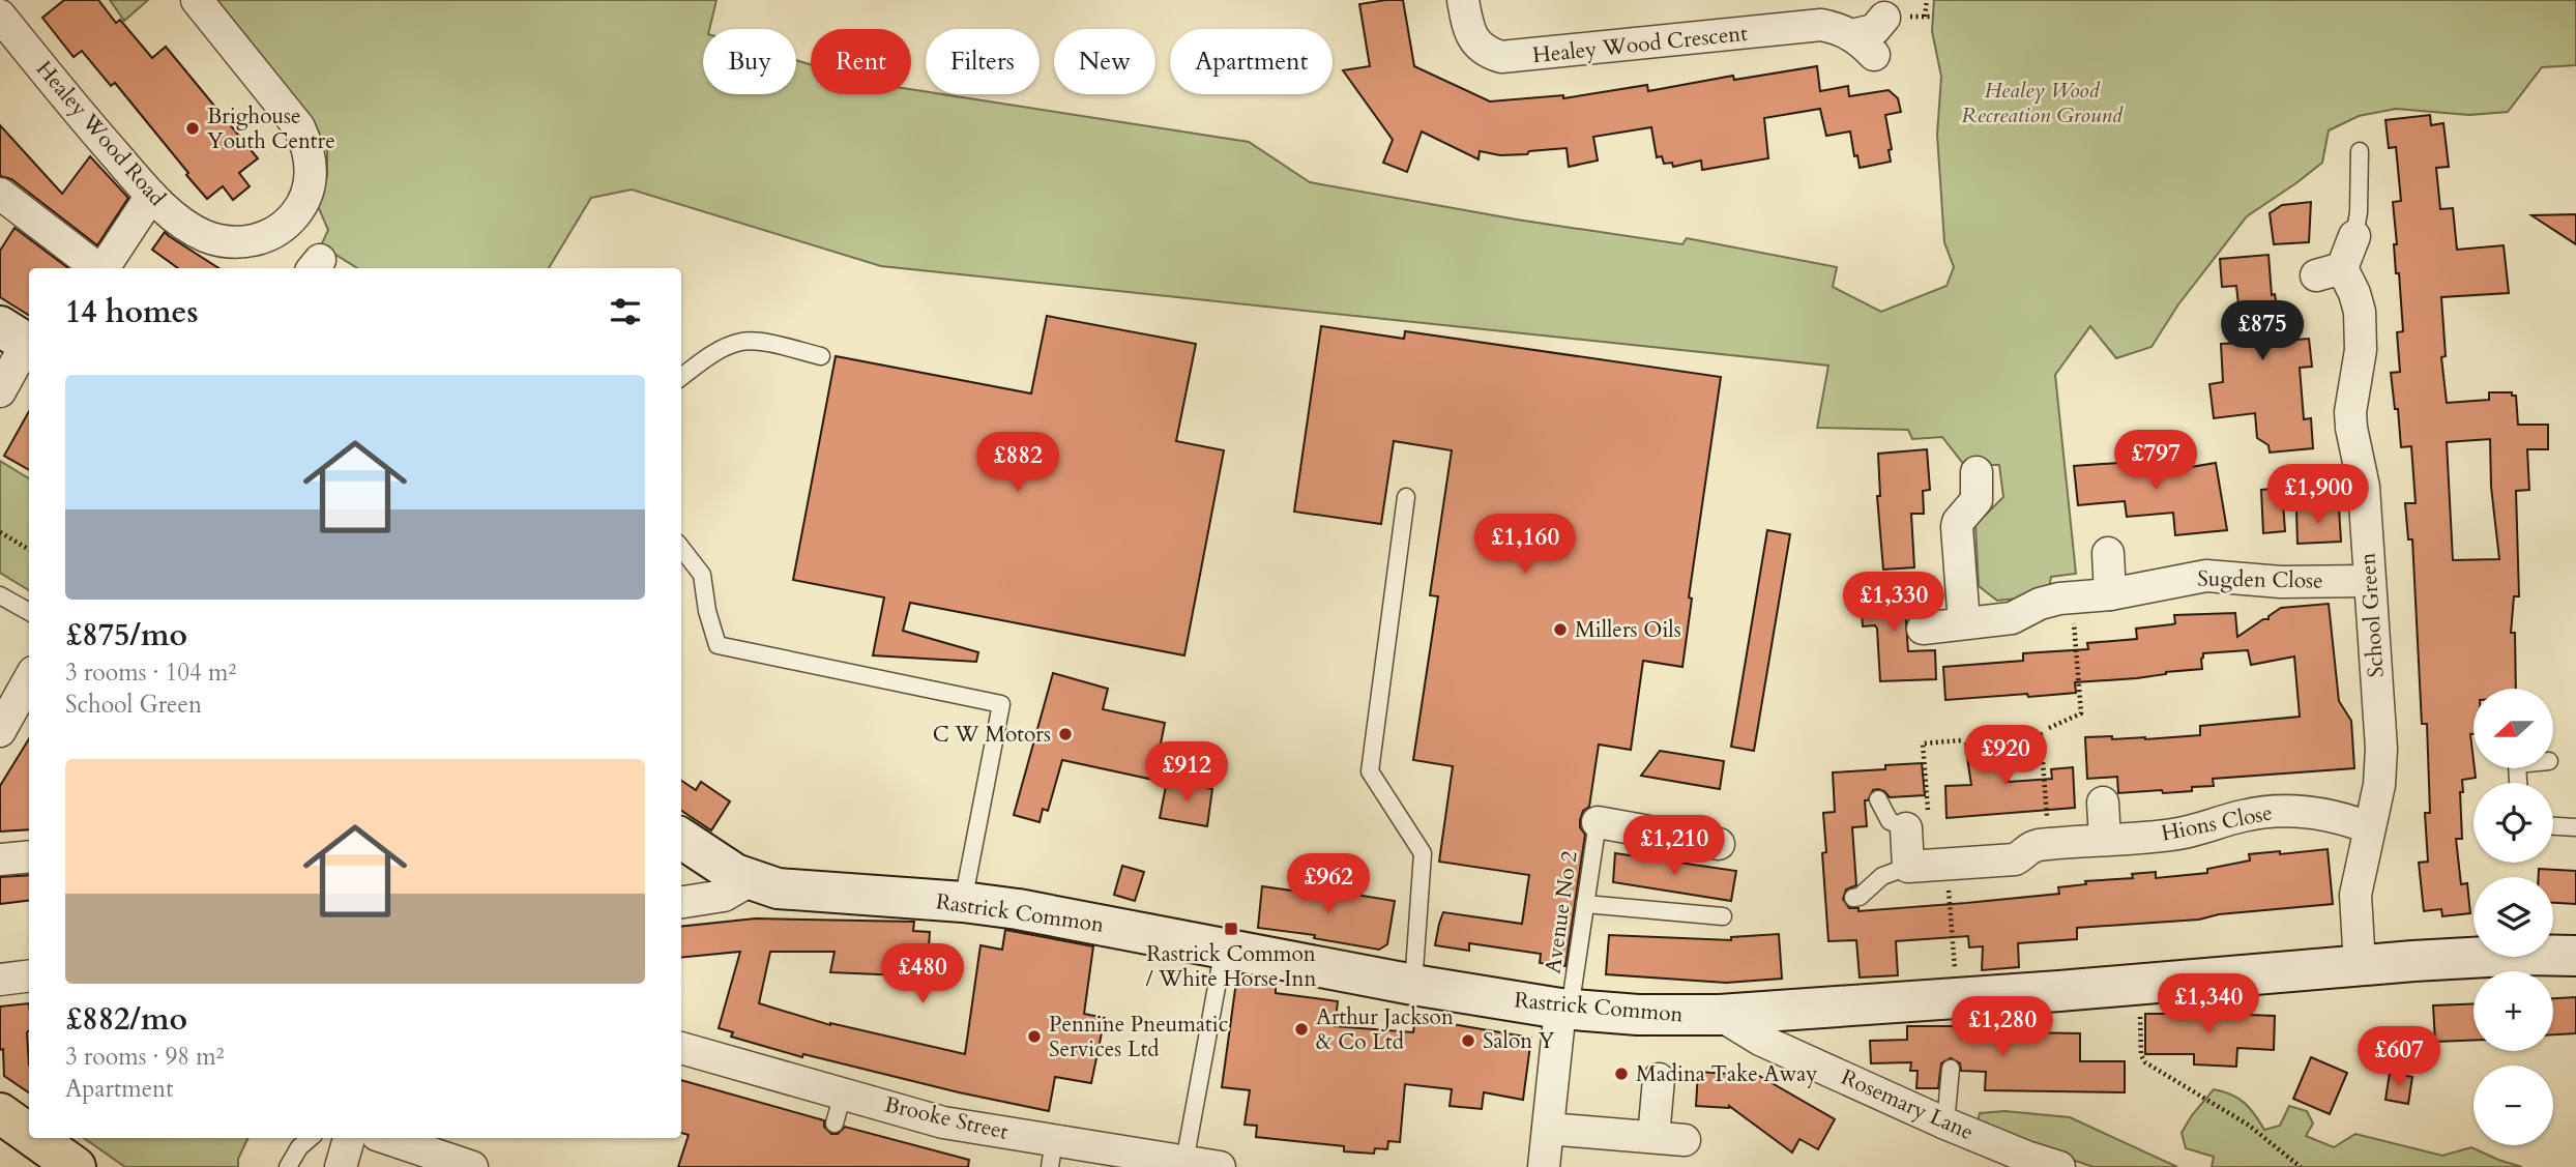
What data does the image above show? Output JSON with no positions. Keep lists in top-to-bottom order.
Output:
{
  "streets": {
    "street": [
      "Healey Wood Crescent",
      "Healey Wood Road",
      "Sugden Close",
      "School Green",
      "Hions Close",
      "Rastrick Common",
      "Rosemary Lane",
      "Brooke Street"
    ],
    "lane": ["Avenue No 2"]
  },
  "crossings": [
    ["Sugden Close", "School Green"],
    ["School Green", "Hions Close"],
    ["School Green", "Rastrick Common"],
    ["Avenue No 2", "Rastrick Common"],
    ["Rastrick Common", "Rosemary Lane"]
  ],
  "parks": ["Healey Wood Recreation Ground"],
  "places": {
    "other": [
      "Brighouse Youth Centre",
      "Millers Oils",
      "C W Motors",
      "Arthur Jackson & Co Ltd",
      "Pennine Pneumatic Services Ltd",
      "Salon Y",
      "Madina Take Away"
    ],
    "transit": ["Rastrick Common / White Horse Inn"]
  },
  "north": "left",
  "page": {
    "chip": [
      "Buy",
      "Rent",
      "Filters",
      "New",
      "Apartment"
    ],
    "heading": "14 homes",
    "price": [
      "£875",
      "£797",
      "£882",
      "£1,900",
      "£1,160",
      "£1,330",
      "£920",
      "£912",
      "£1,210",
      "£962",
      "£480",
      "£1,340",
      "£1,280",
      "£607"
    ],
    "list": [
      {
        "name": "£875/mo",
        "note": "3 rooms · 104 m² · School Green"
      },
      {
        "name": "£882/mo",
        "note": "3 rooms · 98 m² · Apartment"
      }
    ],
    "map_buttons": ["+", "−"]
  }
}
